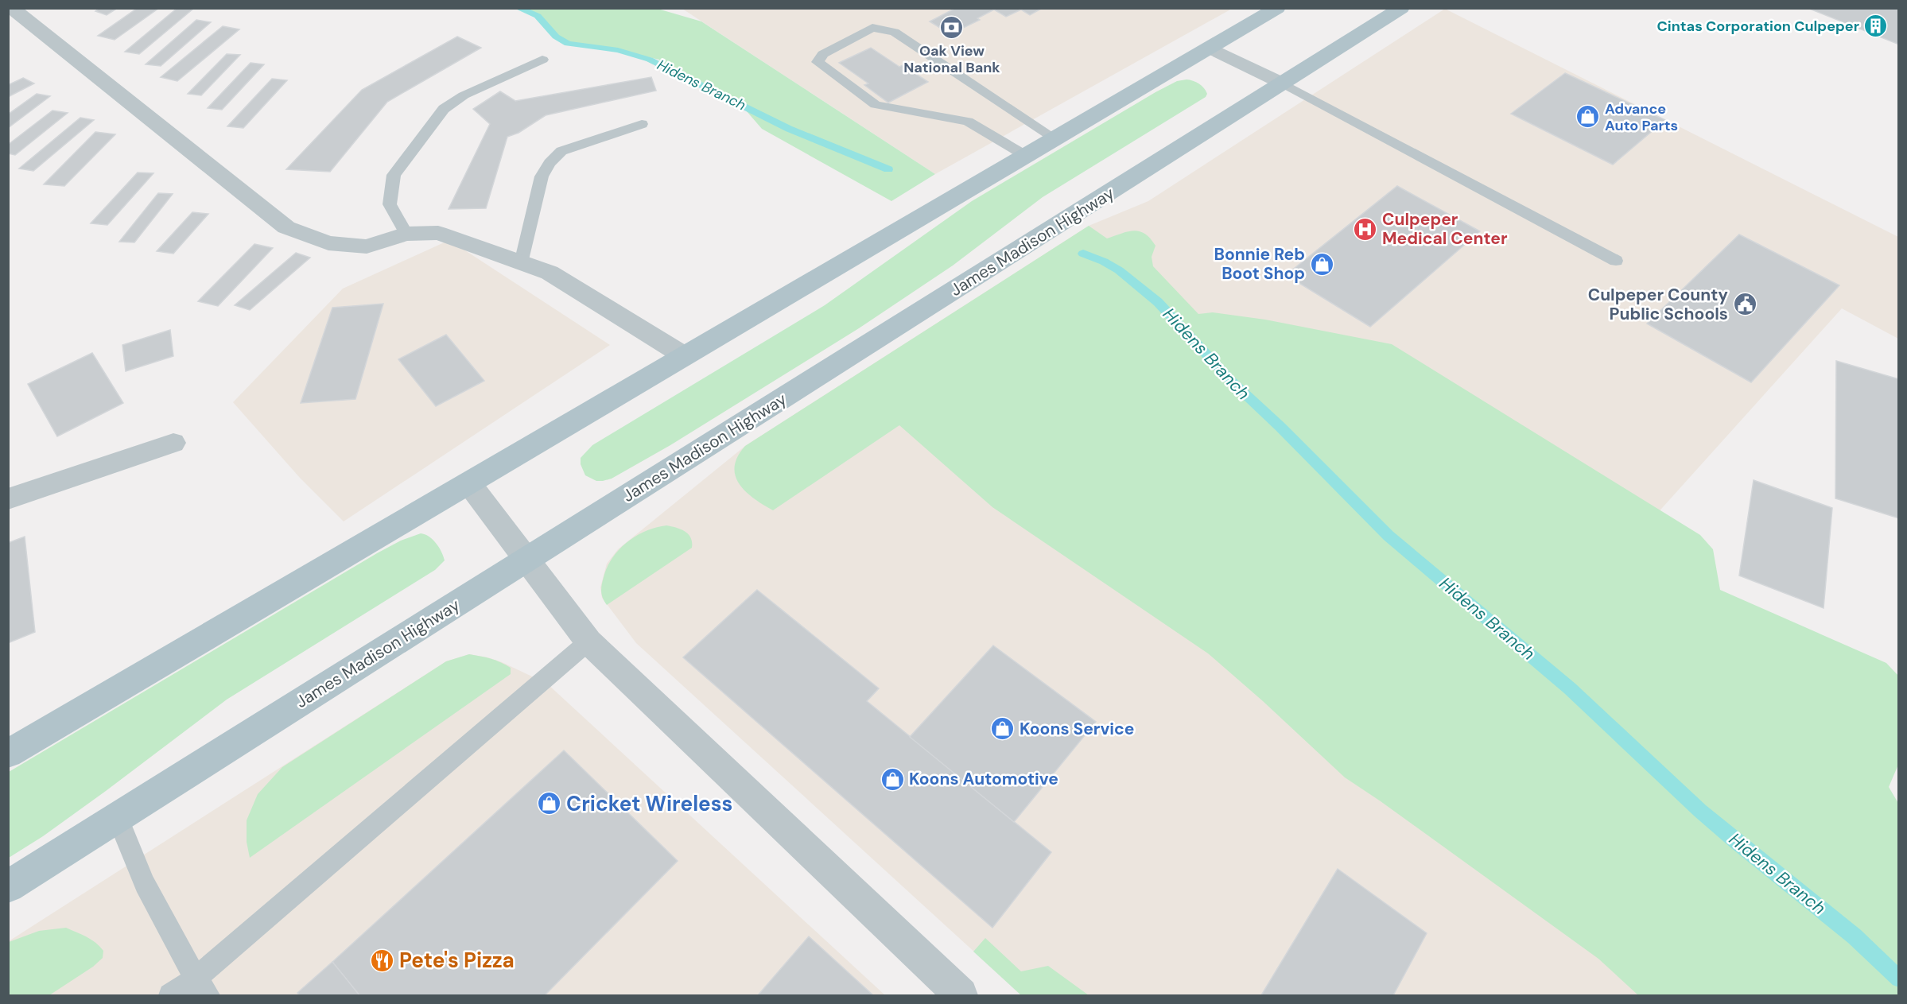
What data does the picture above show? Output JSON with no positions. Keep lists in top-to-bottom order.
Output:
{
  "streets": {
    "main road": ["James Madison Highway"]
  },
  "water": ["Hidens Branch"],
  "places": {
    "building": ["Cintas Corporation Culpeper"],
    "bank": ["Oak View National Bank"],
    "shop": [
      "Advance Auto Parts",
      "Bonnie Reb Boot Shop",
      "Koons Service",
      "Koons Automotive",
      "Cricket Wireless"
    ],
    "hospital": ["Culpeper Medical Center"],
    "public building": ["Culpeper County Public Schools"],
    "restaurant": ["Pete's Pizza"]
  }
}
